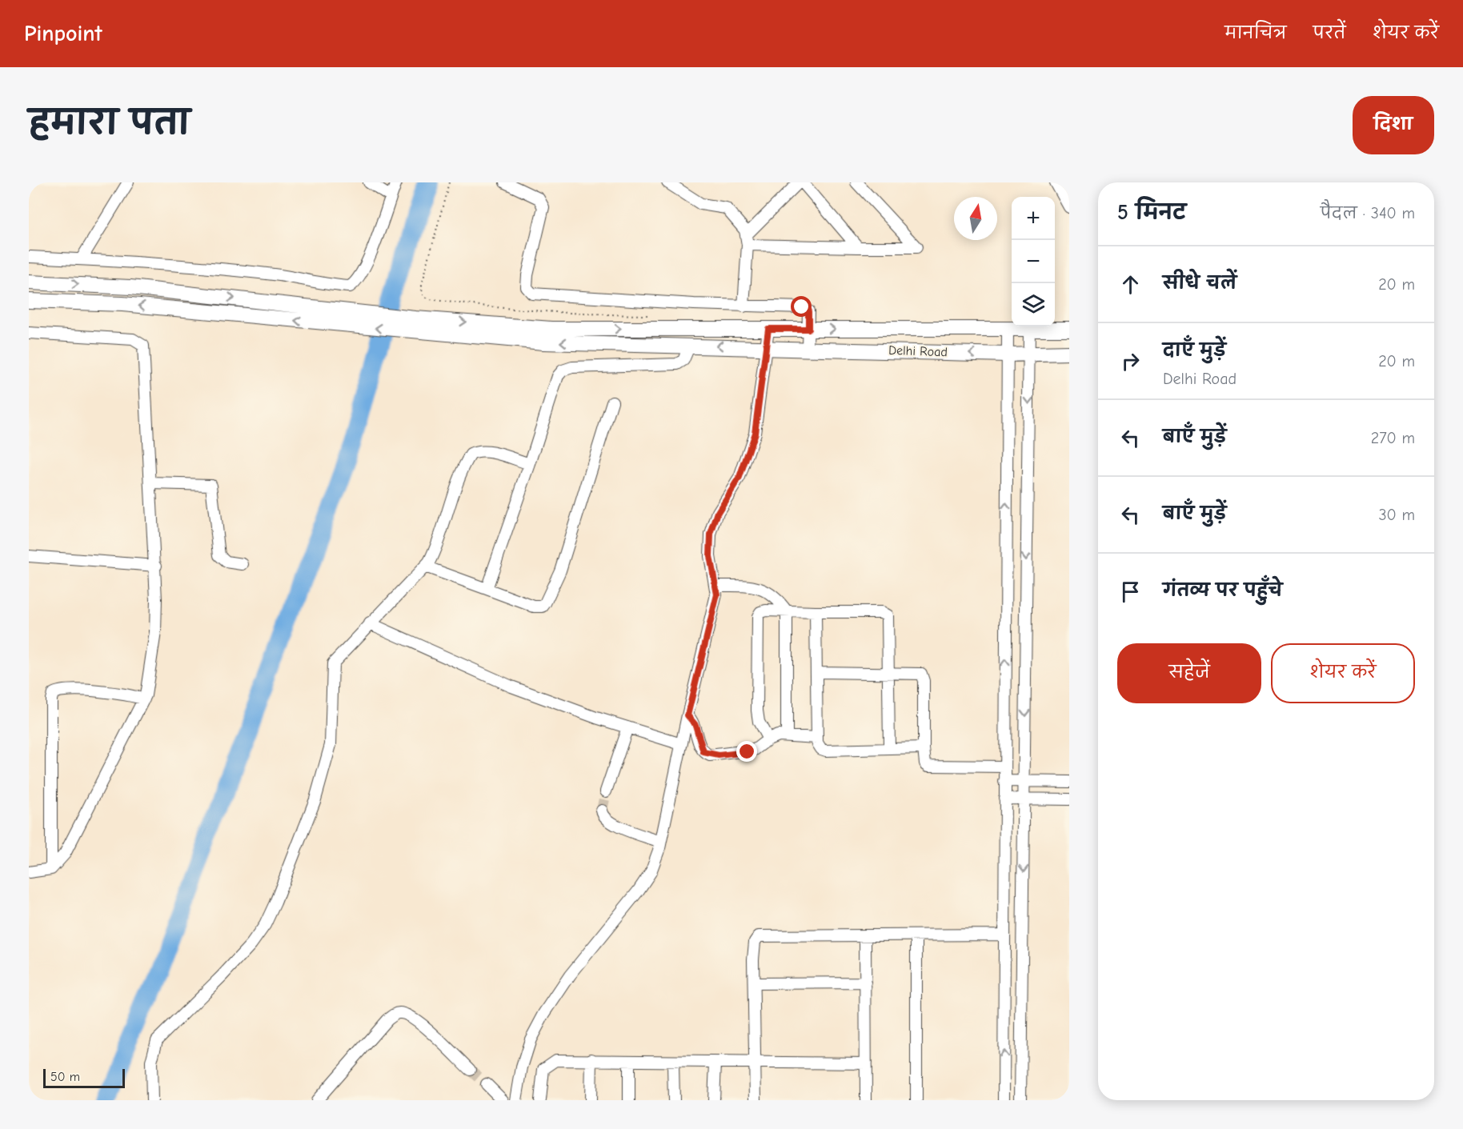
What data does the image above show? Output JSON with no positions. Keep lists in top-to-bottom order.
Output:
{
  "streets": {
    "main road": ["Delhi Road"]
  },
  "scale_bar": "50 m",
  "north": "top",
  "page": {
    "header": "Pinpoint",
    "nav": ["मानचित्र", "परतें", "शेयर करें"],
    "title": "हमारा पता",
    "buttons": [
      "दिशा",
      ["सहेजें", "शेयर करें"]
    ],
    "heading": ["5 मिनट", "पैदल · 340 m"],
    "map_buttons": ["+", "−"],
    "list": [
      ["सीधे चलें", "20 m"],
      ["दाएँ मुड़ें", "Delhi Road", "20 m"],
      ["बाएँ मुड़ें", "270 m"],
      ["बाएँ मुड़ें", "30 m"],
      "गंतव्य पर पहुँचे"
    ],
    "scale": "50 m"
  }
}
